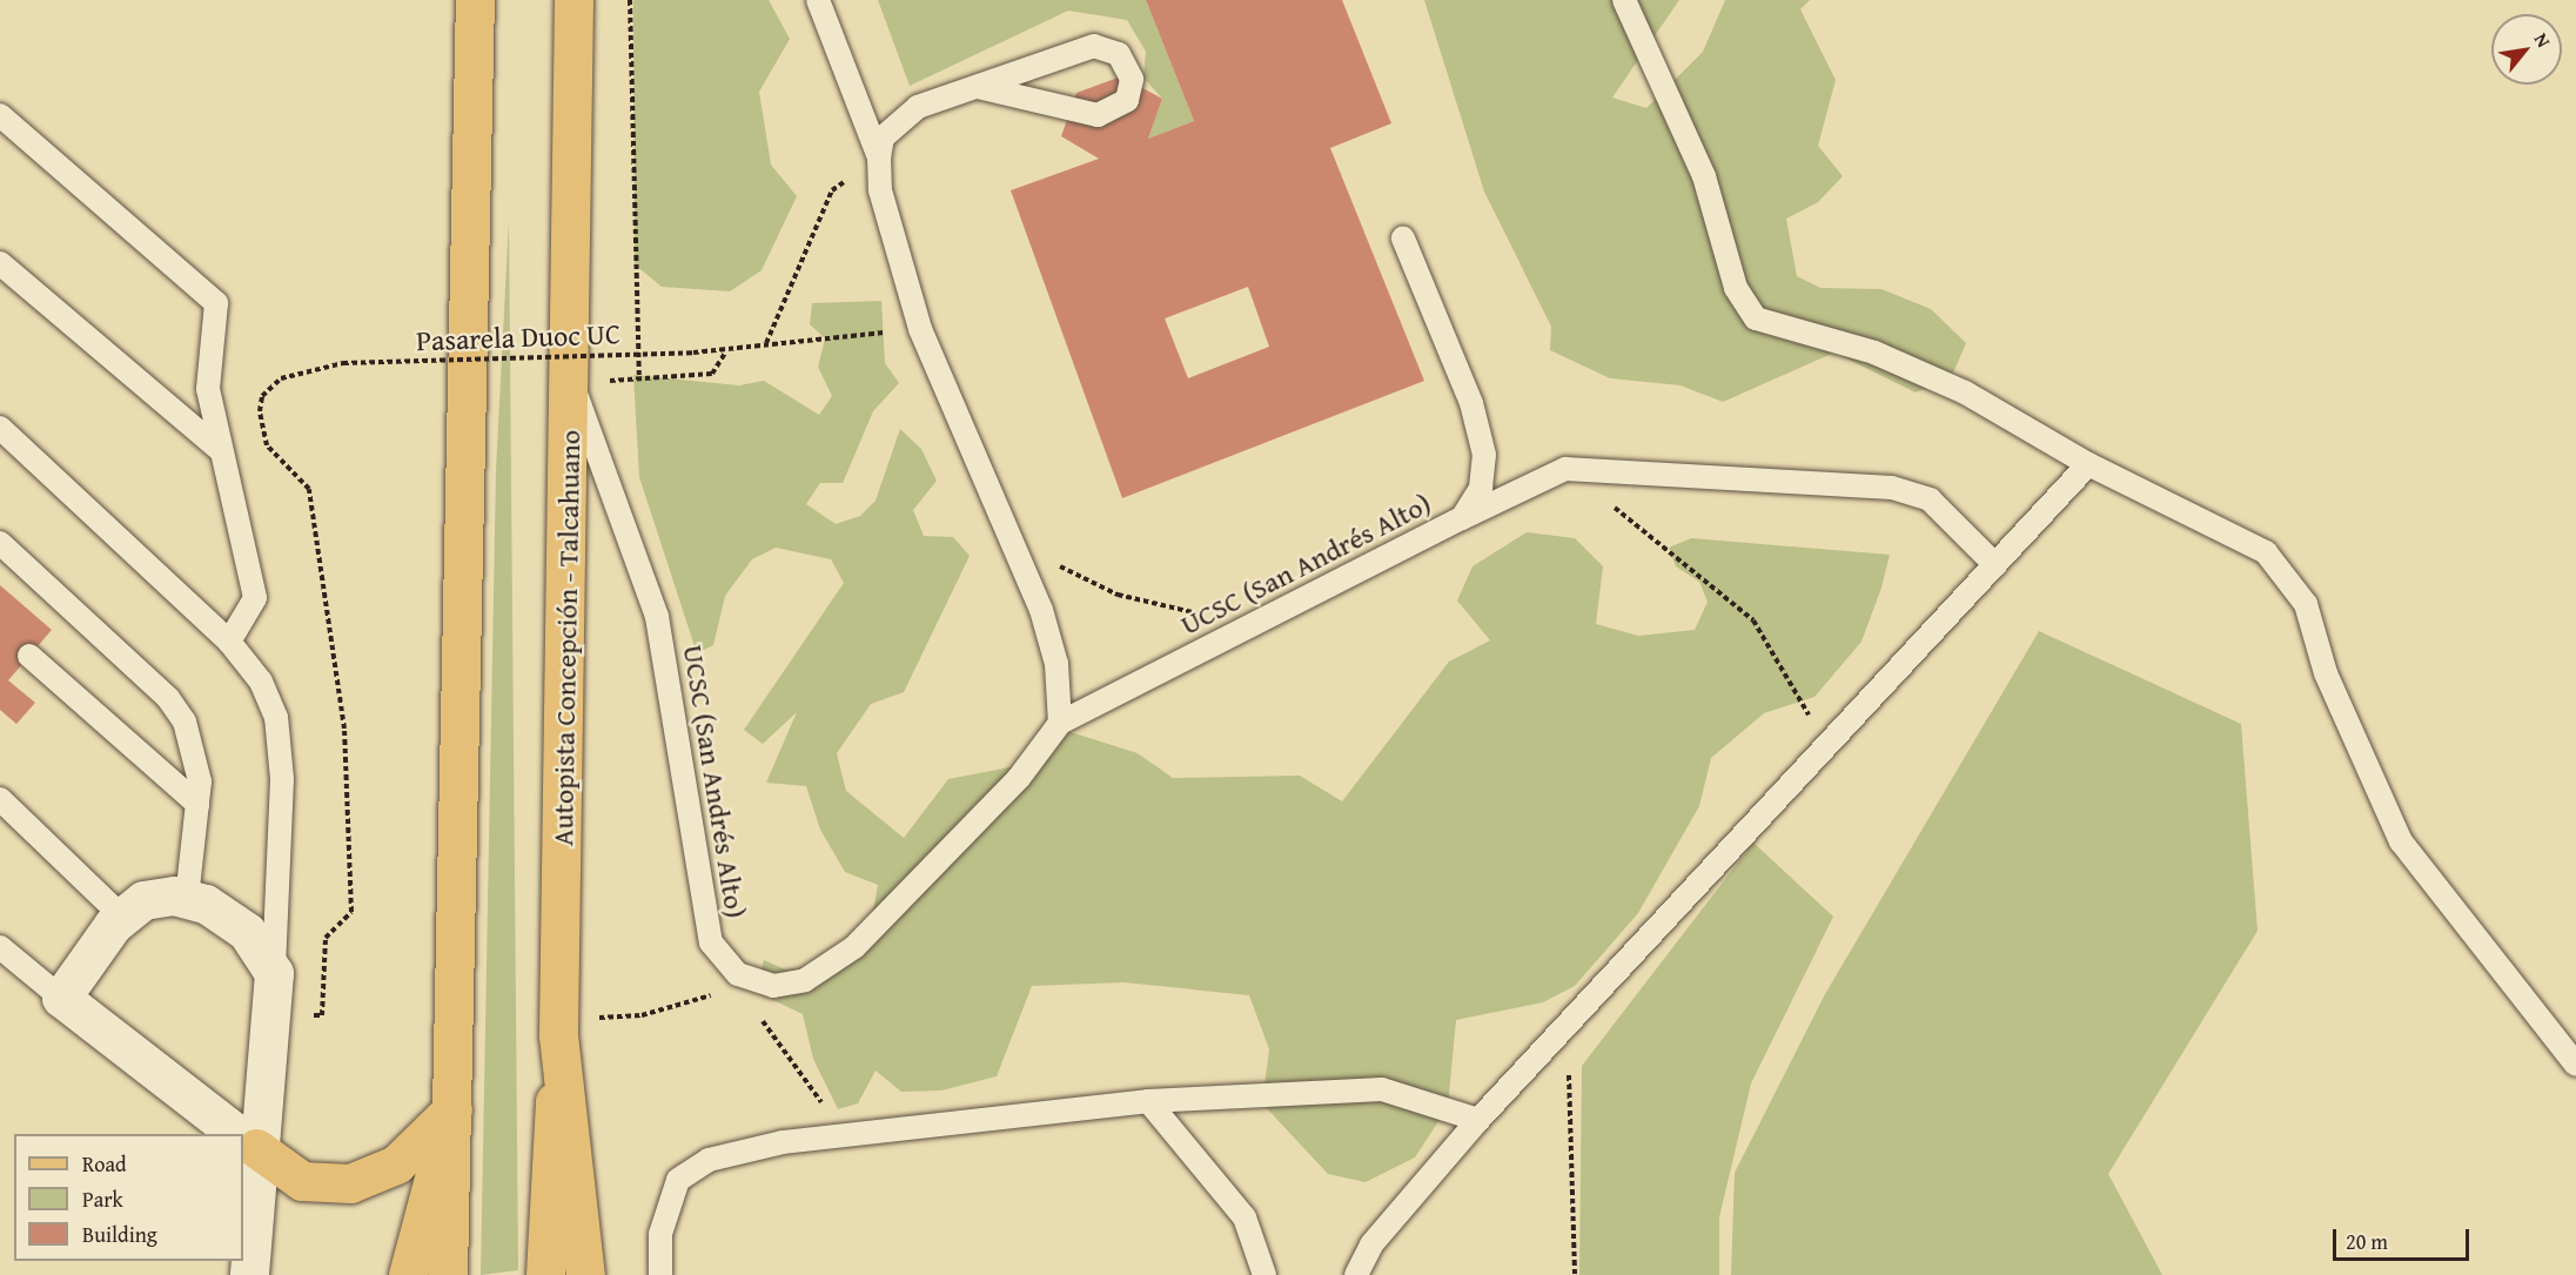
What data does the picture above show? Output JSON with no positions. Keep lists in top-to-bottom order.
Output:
{
  "streets": {
    "main road": ["Autopista Concepción - Talcahuano"],
    "lane": ["UCSC (San Andrés Alto)"],
    "path": ["Pasarela Duoc UC"]
  },
  "crossings": [
    ["UCSC (San Andrés Alto)", "Autopista Concepción - Talcahuano"]
  ],
  "legend": ["Road", "Park", "Building"],
  "scale_bar": "20 m",
  "north": "top right"
}
